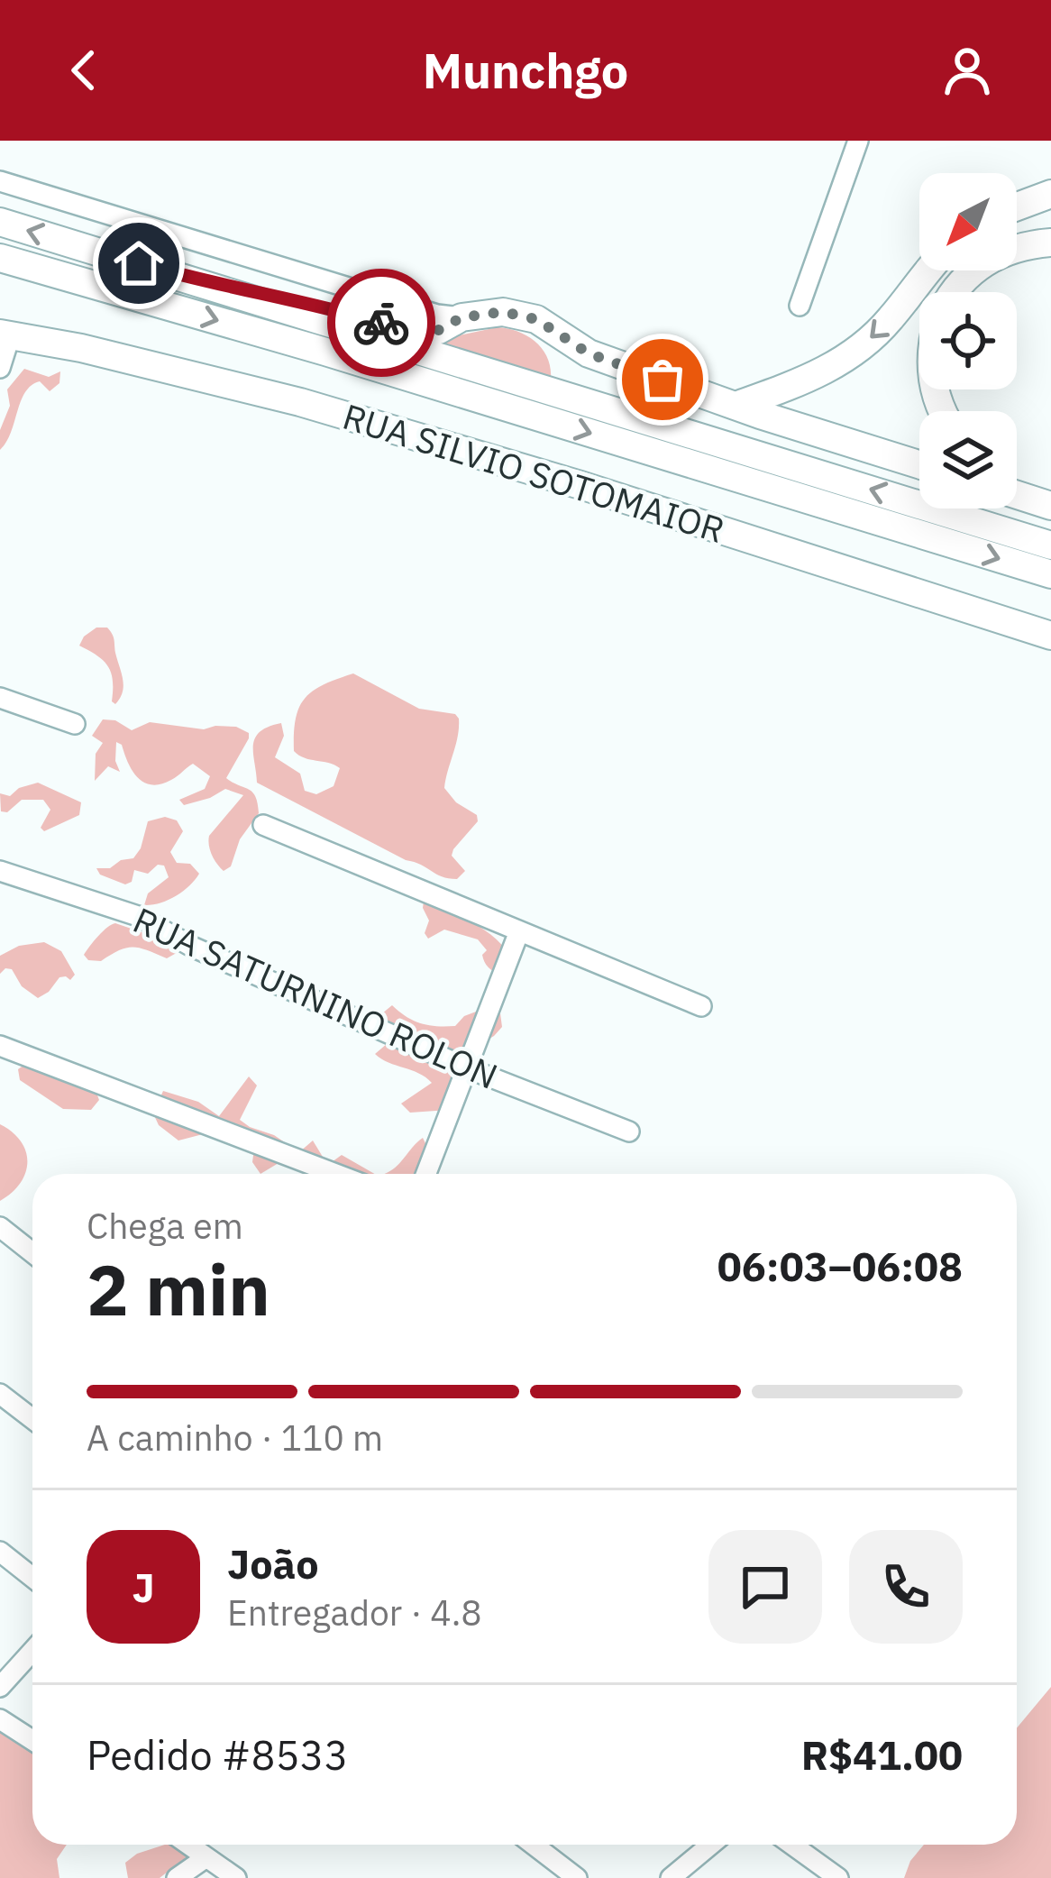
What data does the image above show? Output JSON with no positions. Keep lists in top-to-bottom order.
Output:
{
  "streets": {
    "highway": ["RUA SILVIO SOTOMAIOR"],
    "street": ["RUA SATURNINO ROLON"]
  },
  "north": "bottom left",
  "page": {
    "header": "Munchgo",
    "heading": ["2 min", "Chega em", "06:03–06:08"],
    "panel": [
      "João",
      "Entregador · 4.8",
      "Pedido #8533",
      "R$41.00"
    ],
    "bar": "A caminho · 110 m",
    "round": "J"
  }
}
